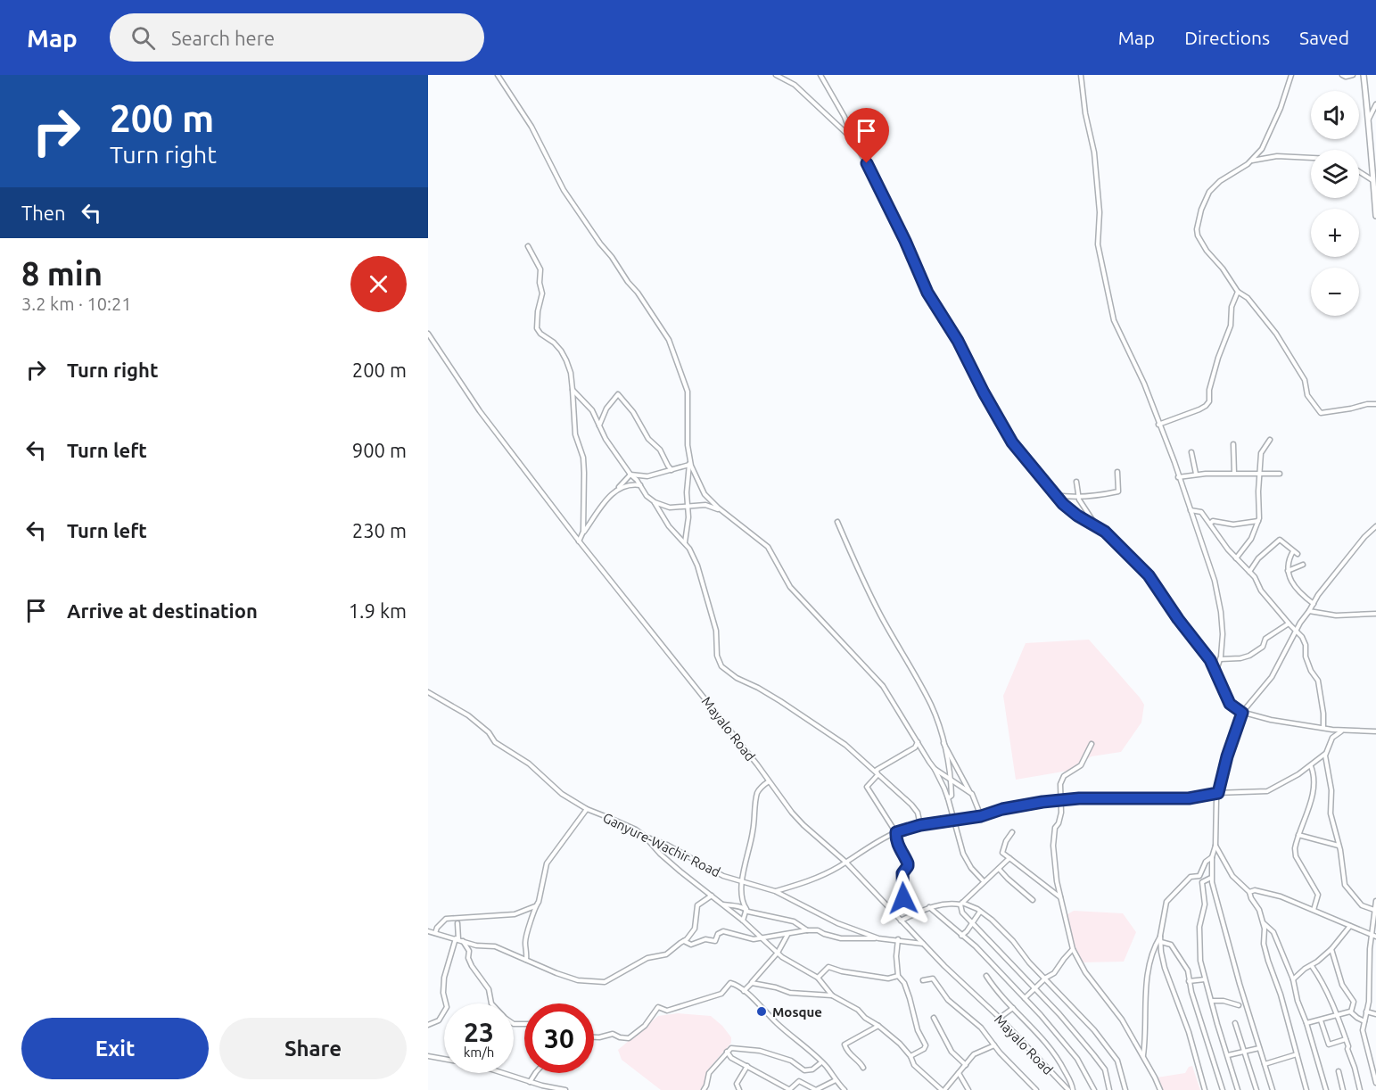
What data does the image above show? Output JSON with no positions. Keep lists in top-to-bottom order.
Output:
{
  "streets": {
    "street": ["Mayalo Road", "Ganyure-Wachir Road"]
  },
  "crossings": [
    ["Mayalo Road", "Ganyure-Wachir Road"]
  ],
  "places": ["Mosque"],
  "page": {
    "header": "Map",
    "search": "Search here",
    "nav": ["Map", "Directions", "Saved"],
    "turn": ["200 m", "Turn right"],
    "map_buttons": ["+", "−"],
    "then": "Then",
    "heading": ["8 min", "3.2 km · 10:21"],
    "list": [
      {
        "name": "Turn right",
        "value": "200 m"
      },
      {
        "name": "Turn left",
        "value": "900 m"
      },
      {
        "name": "Turn left",
        "value": "230 m"
      },
      {
        "name": "Arrive at destination",
        "value": "1.9 km"
      }
    ],
    "speed": "23 km/h",
    "limit": "30",
    "buttons": ["Exit", "Share"]
  }
}
